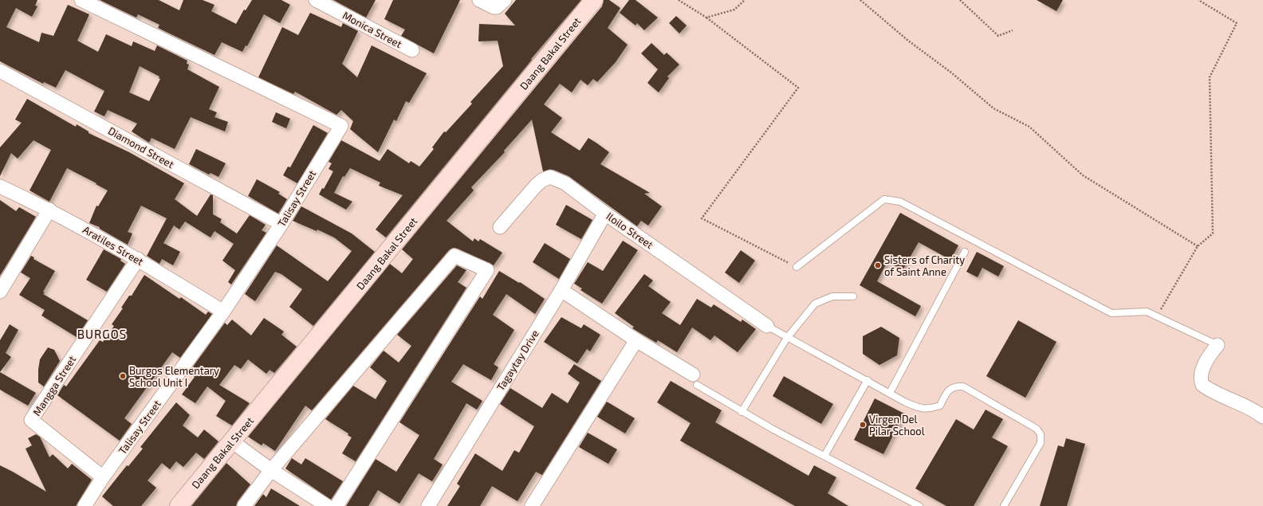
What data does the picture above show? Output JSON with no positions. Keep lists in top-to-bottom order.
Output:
{
  "streets": {
    "street": [
      "Monica Street",
      "Daang Bakal Street",
      "Diamond Street",
      "Talisay Street",
      "Iloilo Street",
      "Aratiles Street",
      "Tagaytay Drive",
      "Mangga Street"
    ]
  },
  "crossings": [
    ["Diamond Street", "Talisay Street"],
    ["Talisay Street", "Aratiles Street"],
    ["Talisay Street", "Mangga Street"],
    ["Iloilo Street", "Tagaytay Drive"],
    ["Aratiles Street", "Mangga Street"]
  ],
  "districts": ["BURGOS"],
  "places": ["Sisters of Charity of Saint Anne", "Burgos Elementary School Unit I", "Virgen Del Pilar School"]
}
